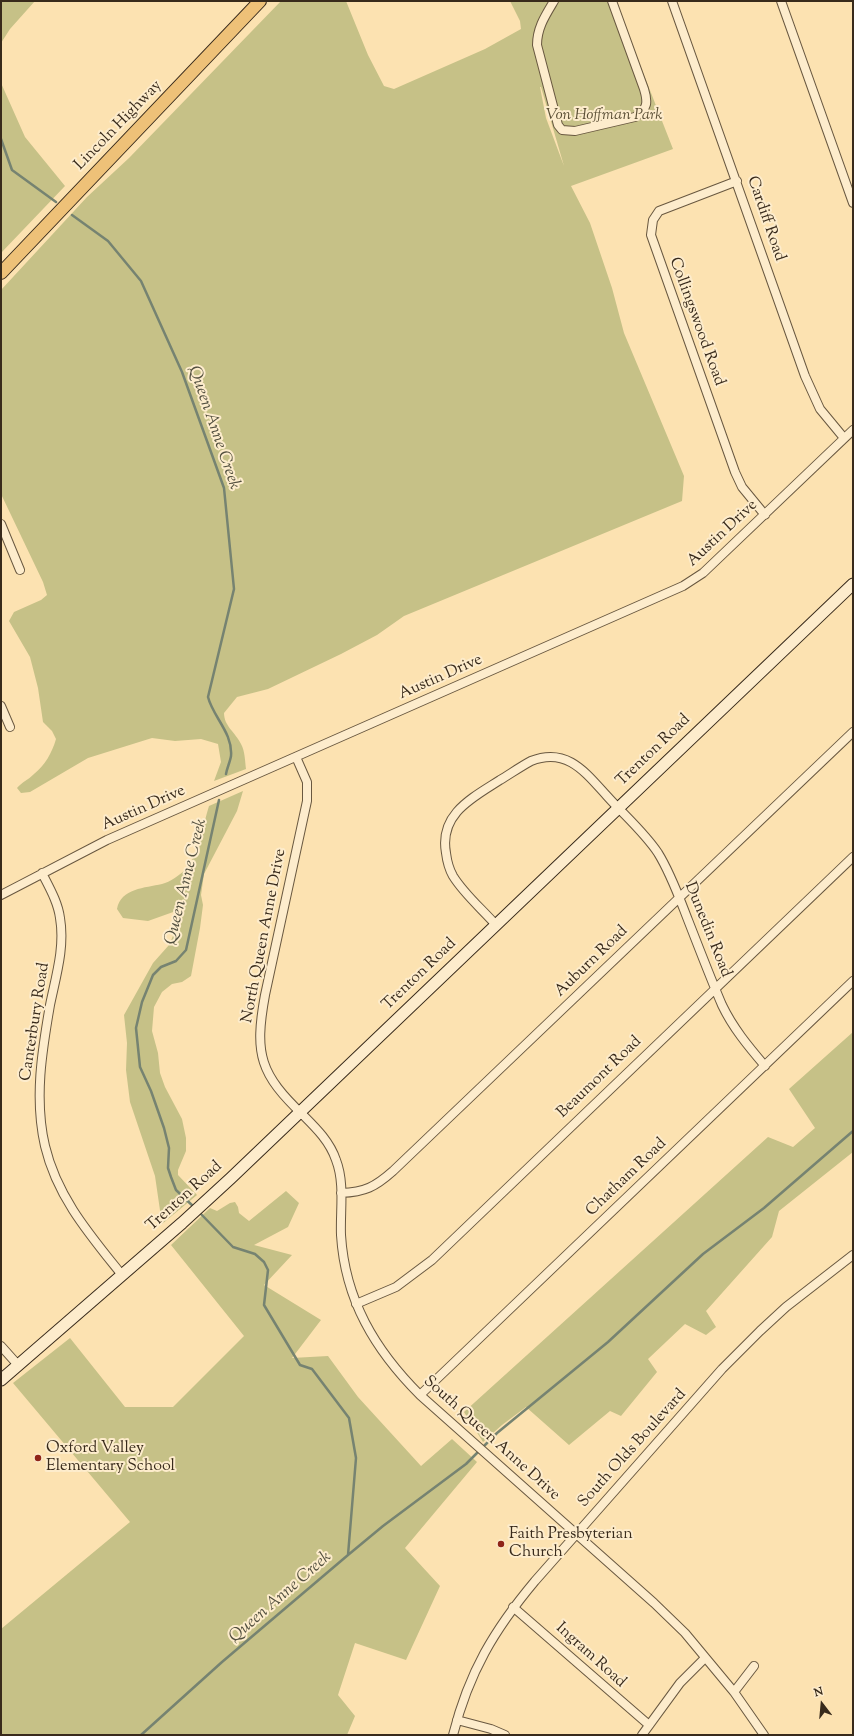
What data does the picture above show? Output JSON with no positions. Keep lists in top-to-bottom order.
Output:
{
  "streets": {
    "main road": ["Lincoln Highway", "Trenton Road"],
    "street": [
      "Cardiff Road",
      "Collingswood Road",
      "Austin Drive",
      "Dunedin Road",
      "North Queen Anne Drive",
      "Auburn Road",
      "Canterbury Road",
      "Beaumont Road",
      "Chatham Road",
      "South Queen Anne Drive",
      "South Olds Boulevard",
      "Ingram Road"
    ]
  },
  "crossings": [
    ["Cardiff Road", "Collingswood Road"],
    ["Cardiff Road", "Austin Drive"],
    ["Collingswood Road", "Austin Drive"],
    ["Austin Drive", "North Queen Anne Drive"],
    ["Austin Drive", "Canterbury Road"],
    ["Trenton Road", "Dunedin Road"],
    ["Trenton Road", "North Queen Anne Drive"],
    ["Trenton Road", "Canterbury Road"],
    ["Trenton Road", "South Queen Anne Drive"],
    ["Dunedin Road", "Auburn Road"],
    ["Dunedin Road", "Beaumont Road"],
    ["Dunedin Road", "Chatham Road"],
    ["North Queen Anne Drive", "South Queen Anne Drive"],
    ["Auburn Road", "South Queen Anne Drive"],
    ["Beaumont Road", "South Queen Anne Drive"],
    ["Chatham Road", "South Queen Anne Drive"],
    ["South Queen Anne Drive", "South Olds Boulevard"],
    ["South Olds Boulevard", "Ingram Road"]
  ],
  "water": ["Queen Anne Creek"],
  "parks": ["Von Hoffman Park"],
  "places": ["Oxford Valley Elementary School", "Faith Presbyterian Church"],
  "north": "top"
}
